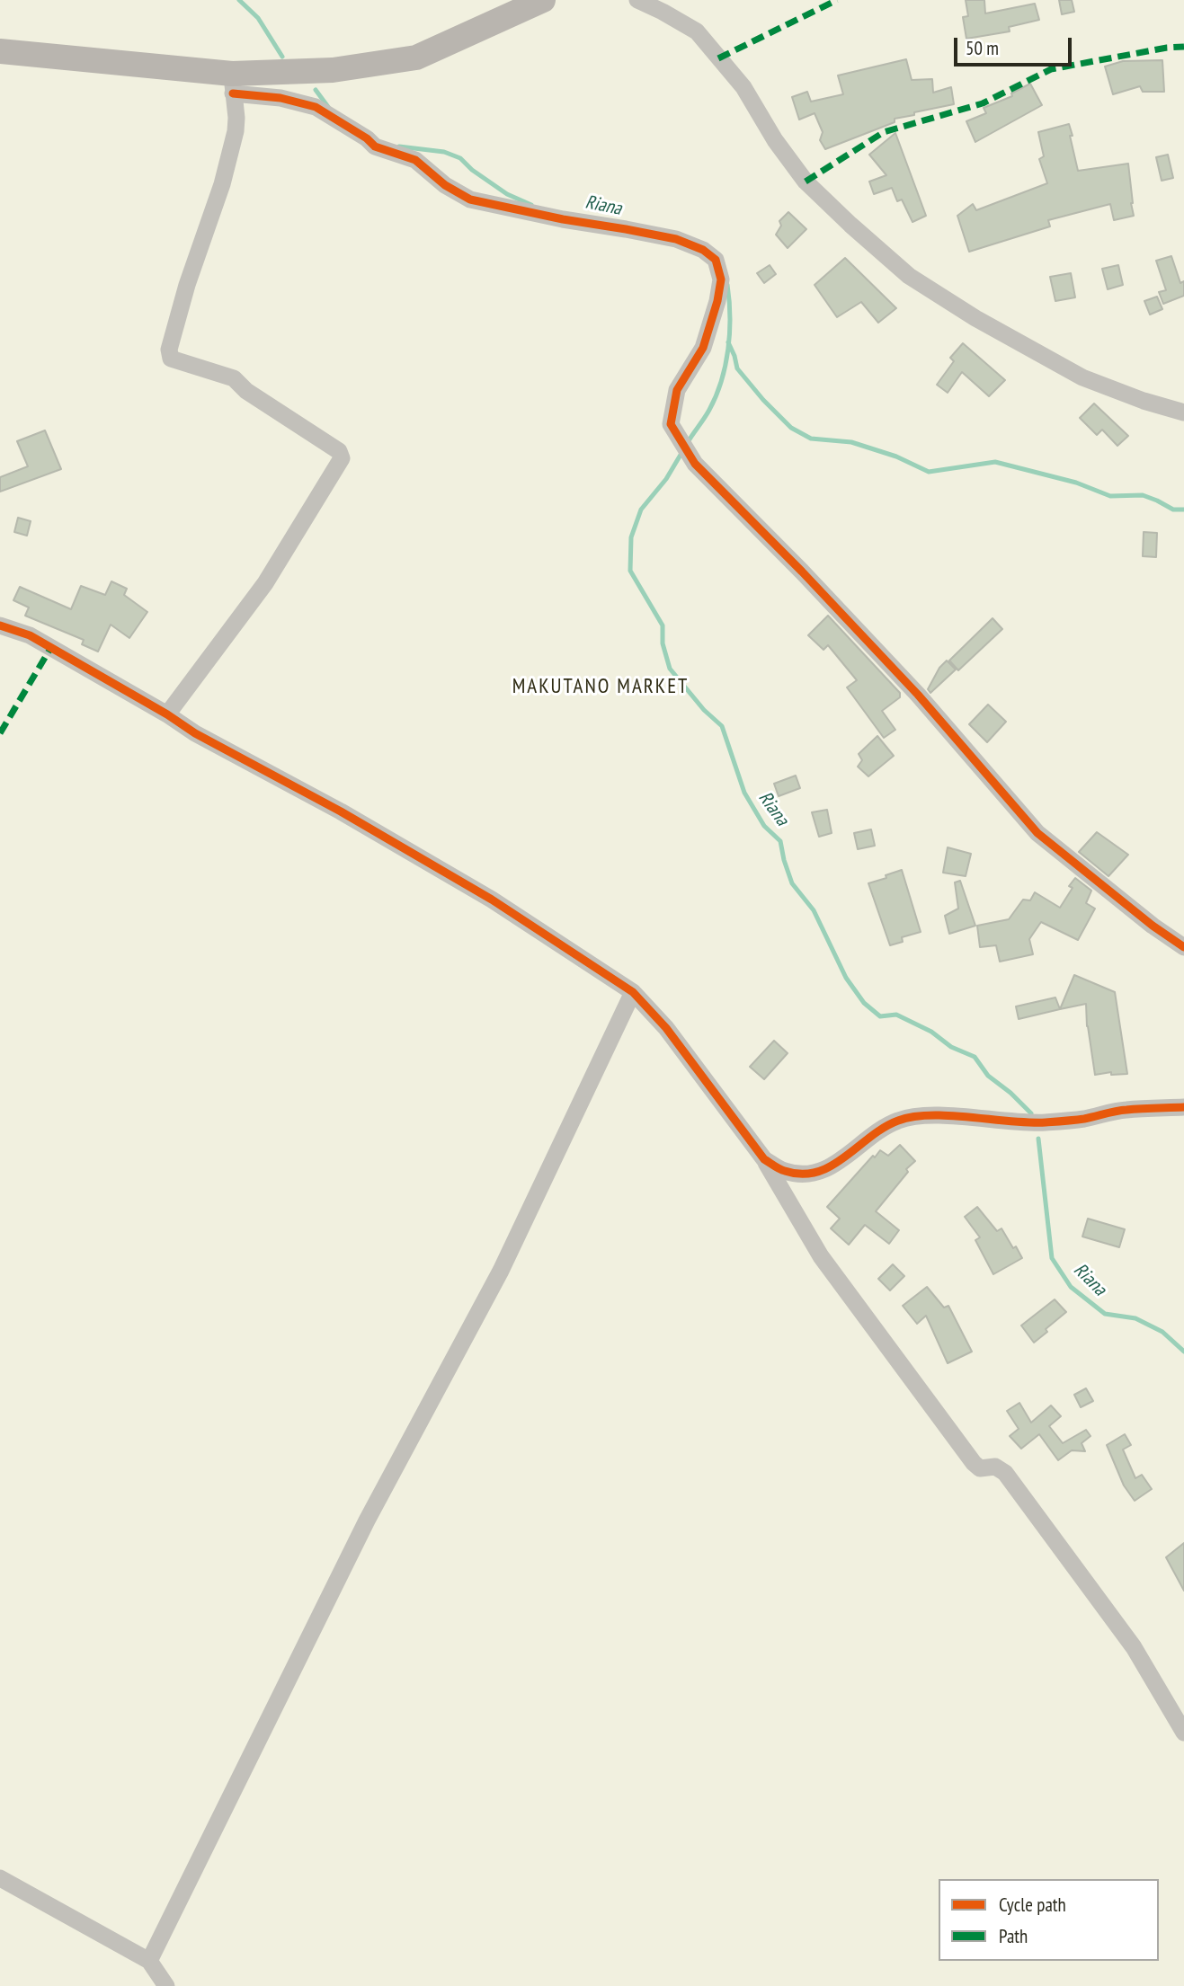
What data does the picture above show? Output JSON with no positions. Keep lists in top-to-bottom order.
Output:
{
  "districts": ["MAKUTANO MARKET"],
  "water": ["Riana"],
  "legend": ["Cycle path", "Path"],
  "scale_bar": "50 m"
}
